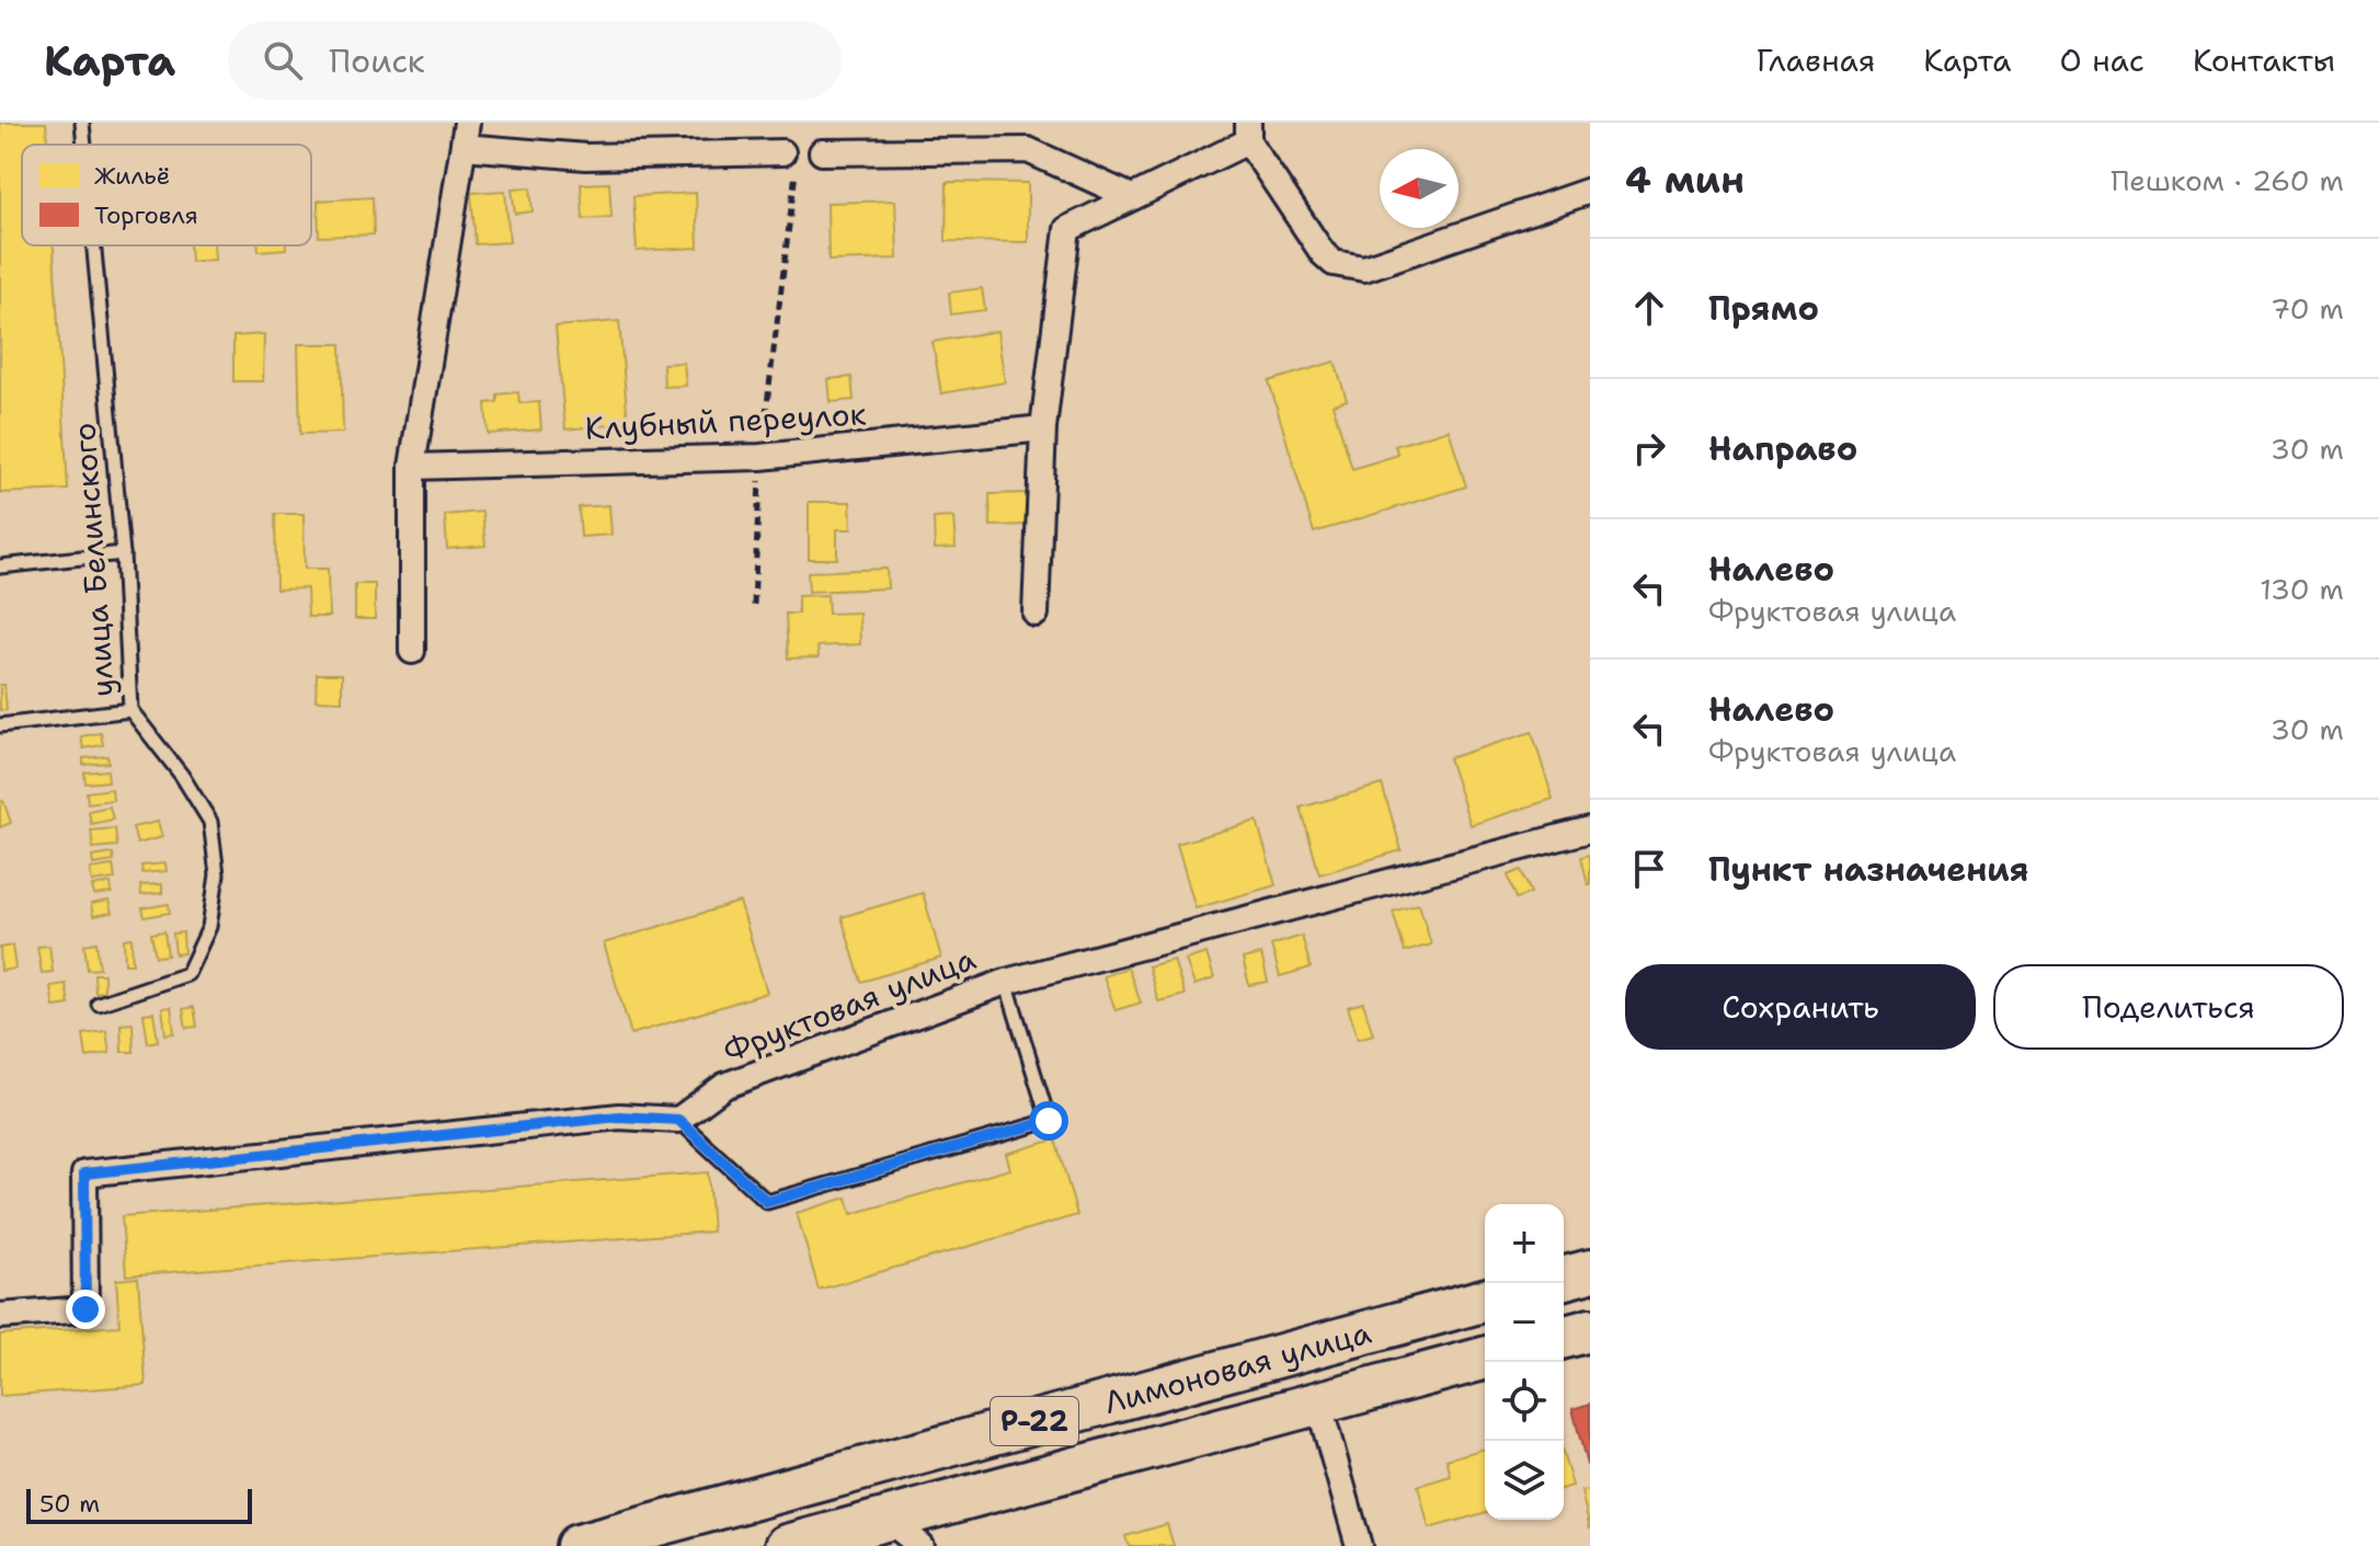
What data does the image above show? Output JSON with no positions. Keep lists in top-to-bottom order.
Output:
{
  "streets": {
    "highway": ["Лимоновая улица", "Р-22"],
    "street": ["Клубный переулок", "Фруктовая улица"],
    "lane": ["улица Белинского"]
  },
  "legend": ["Жильё", "Торговля"],
  "scale_bar": "50 m",
  "north": "left",
  "page": {
    "header": "Карта",
    "search": "Поиск",
    "nav": [
      "Главная",
      "Карта",
      "О нас",
      "Контакты"
    ],
    "heading": ["4 мин", "Пешком · 260 m"],
    "list": [
      ["Прямо", "70 m"],
      ["Направо", "30 m"],
      ["Налево", "Фруктовая улица", "130 m"],
      ["Налево", "Фруктовая улица", "30 m"],
      "Пункт назначения"
    ],
    "buttons": ["Сохранить", "Поделиться"],
    "map_buttons": ["+", "−"],
    "scale": "50 m"
  }
}
